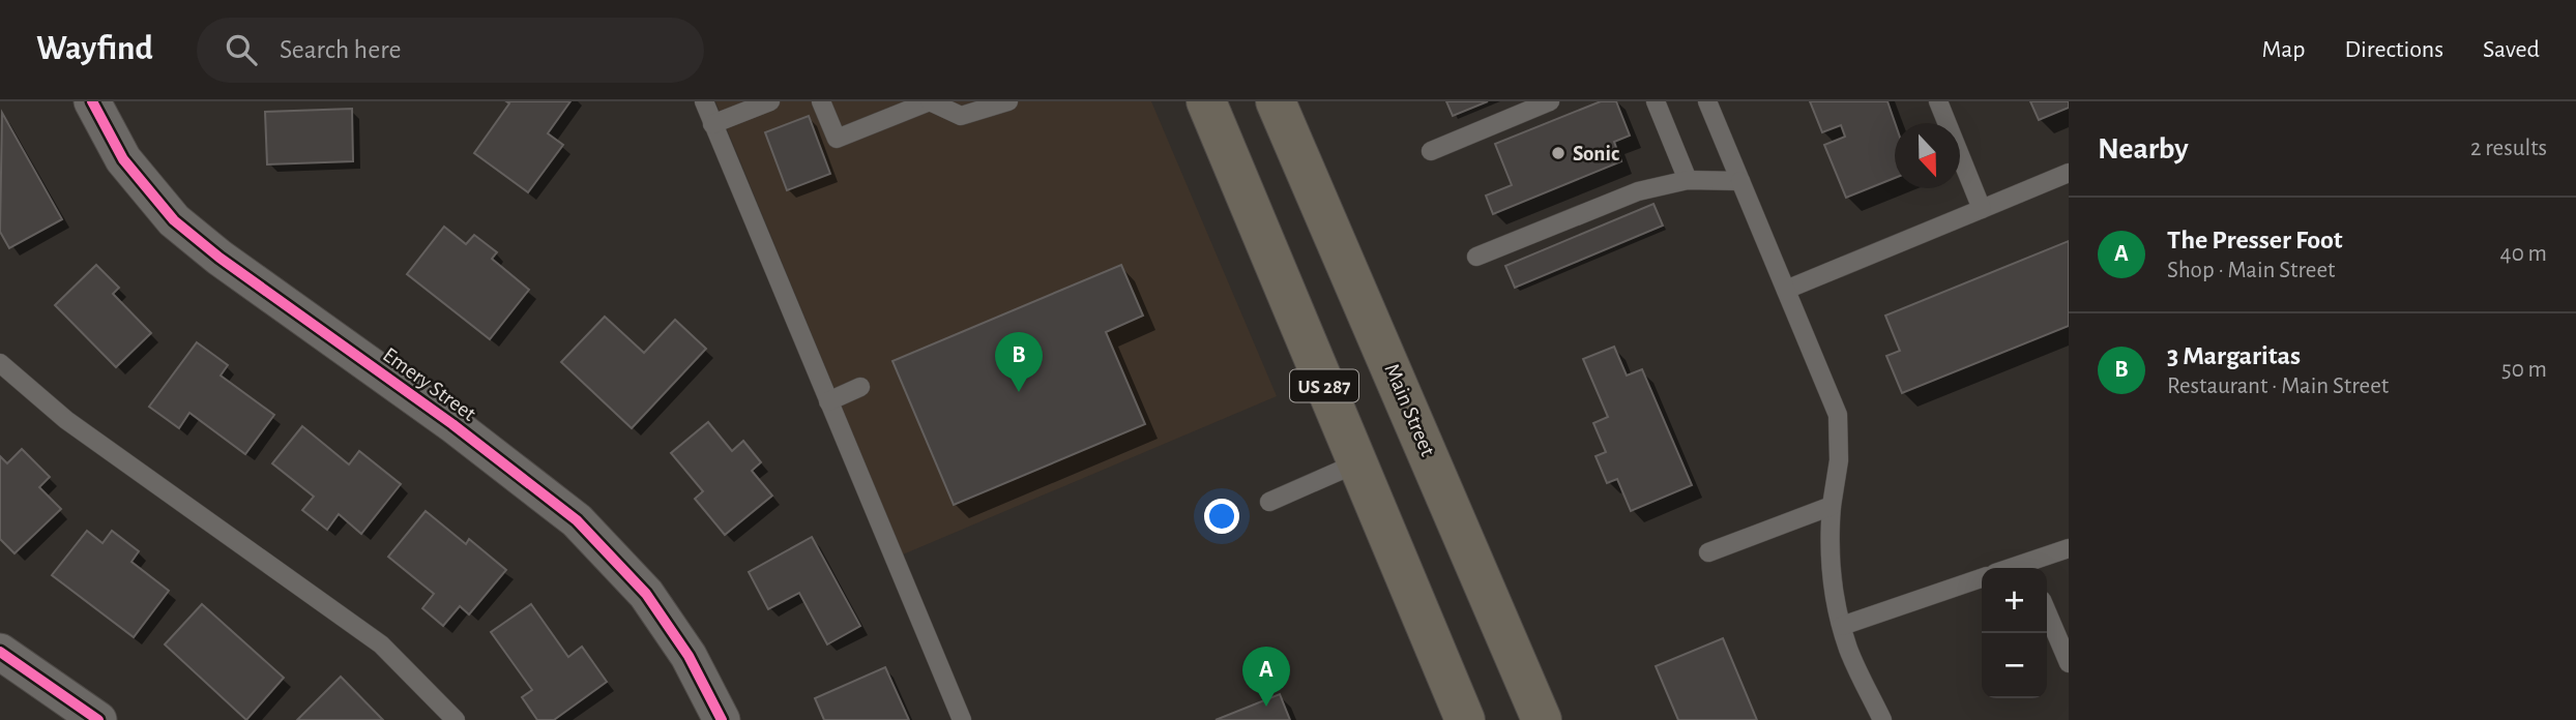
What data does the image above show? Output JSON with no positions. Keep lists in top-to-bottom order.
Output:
{
  "streets": {
    "highway": ["US 287", "Main Street"],
    "street": ["Emery Street"]
  },
  "places": ["Sonic"],
  "north": "bottom",
  "page": {
    "header": "Wayfind",
    "search": "Search here",
    "nav": ["Map", "Directions", "Saved"],
    "heading": ["Nearby", "2 results"],
    "list": [
      {
        "mark": "A",
        "name": "The Presser Foot",
        "note": "Shop · Main Street",
        "value": "40 m"
      },
      {
        "mark": "B",
        "name": "3 Margaritas",
        "note": "Restaurant · Main Street",
        "value": "50 m"
      }
    ],
    "pins": ["B", "A"],
    "map_buttons": ["+", "−"]
  }
}
